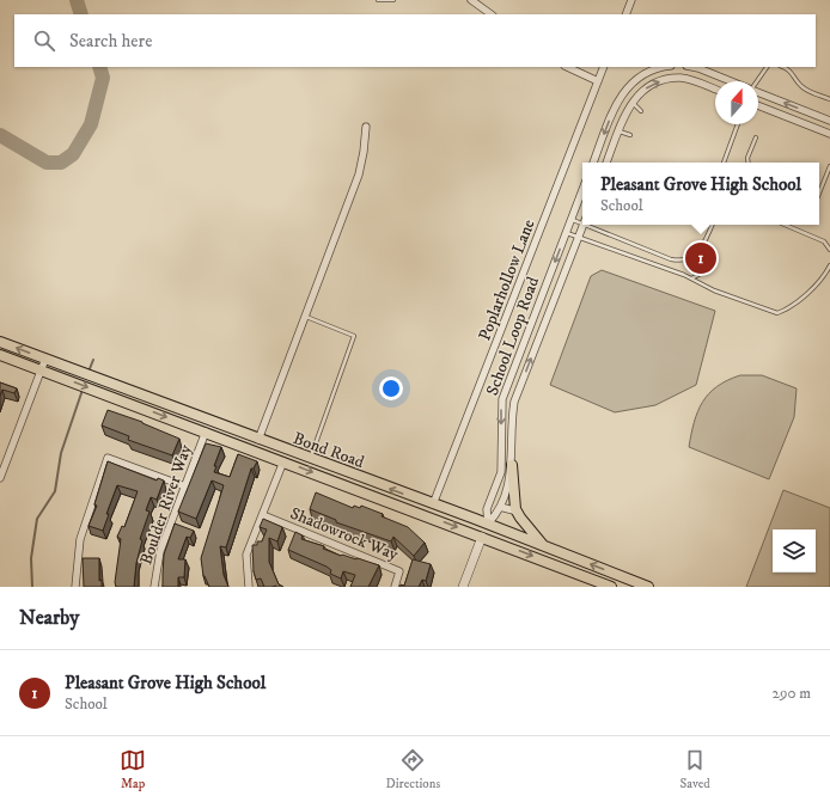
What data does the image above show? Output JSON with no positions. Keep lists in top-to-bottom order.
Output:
{
  "streets": {
    "main road": ["Bond Road"],
    "street": [
      "Poplarhollow Lane",
      "School Loop Road",
      "Boulder River Way",
      "Shadowrock Way"
    ]
  },
  "crossings": [
    ["Poplarhollow Lane", "Bond Road"],
    ["School Loop Road", "Bond Road"],
    ["Bond Road", "Boulder River Way"]
  ],
  "north": "top",
  "page": {
    "search": "Search here",
    "popup": ["Pleasant Grove High School", "School"],
    "pins": "1",
    "heading": "Nearby",
    "list": [
      {
        "mark": "1",
        "name": "Pleasant Grove High School",
        "note": "School",
        "value": "290 m"
      }
    ],
    "nav": ["Map", "Directions", "Saved"]
  }
}
